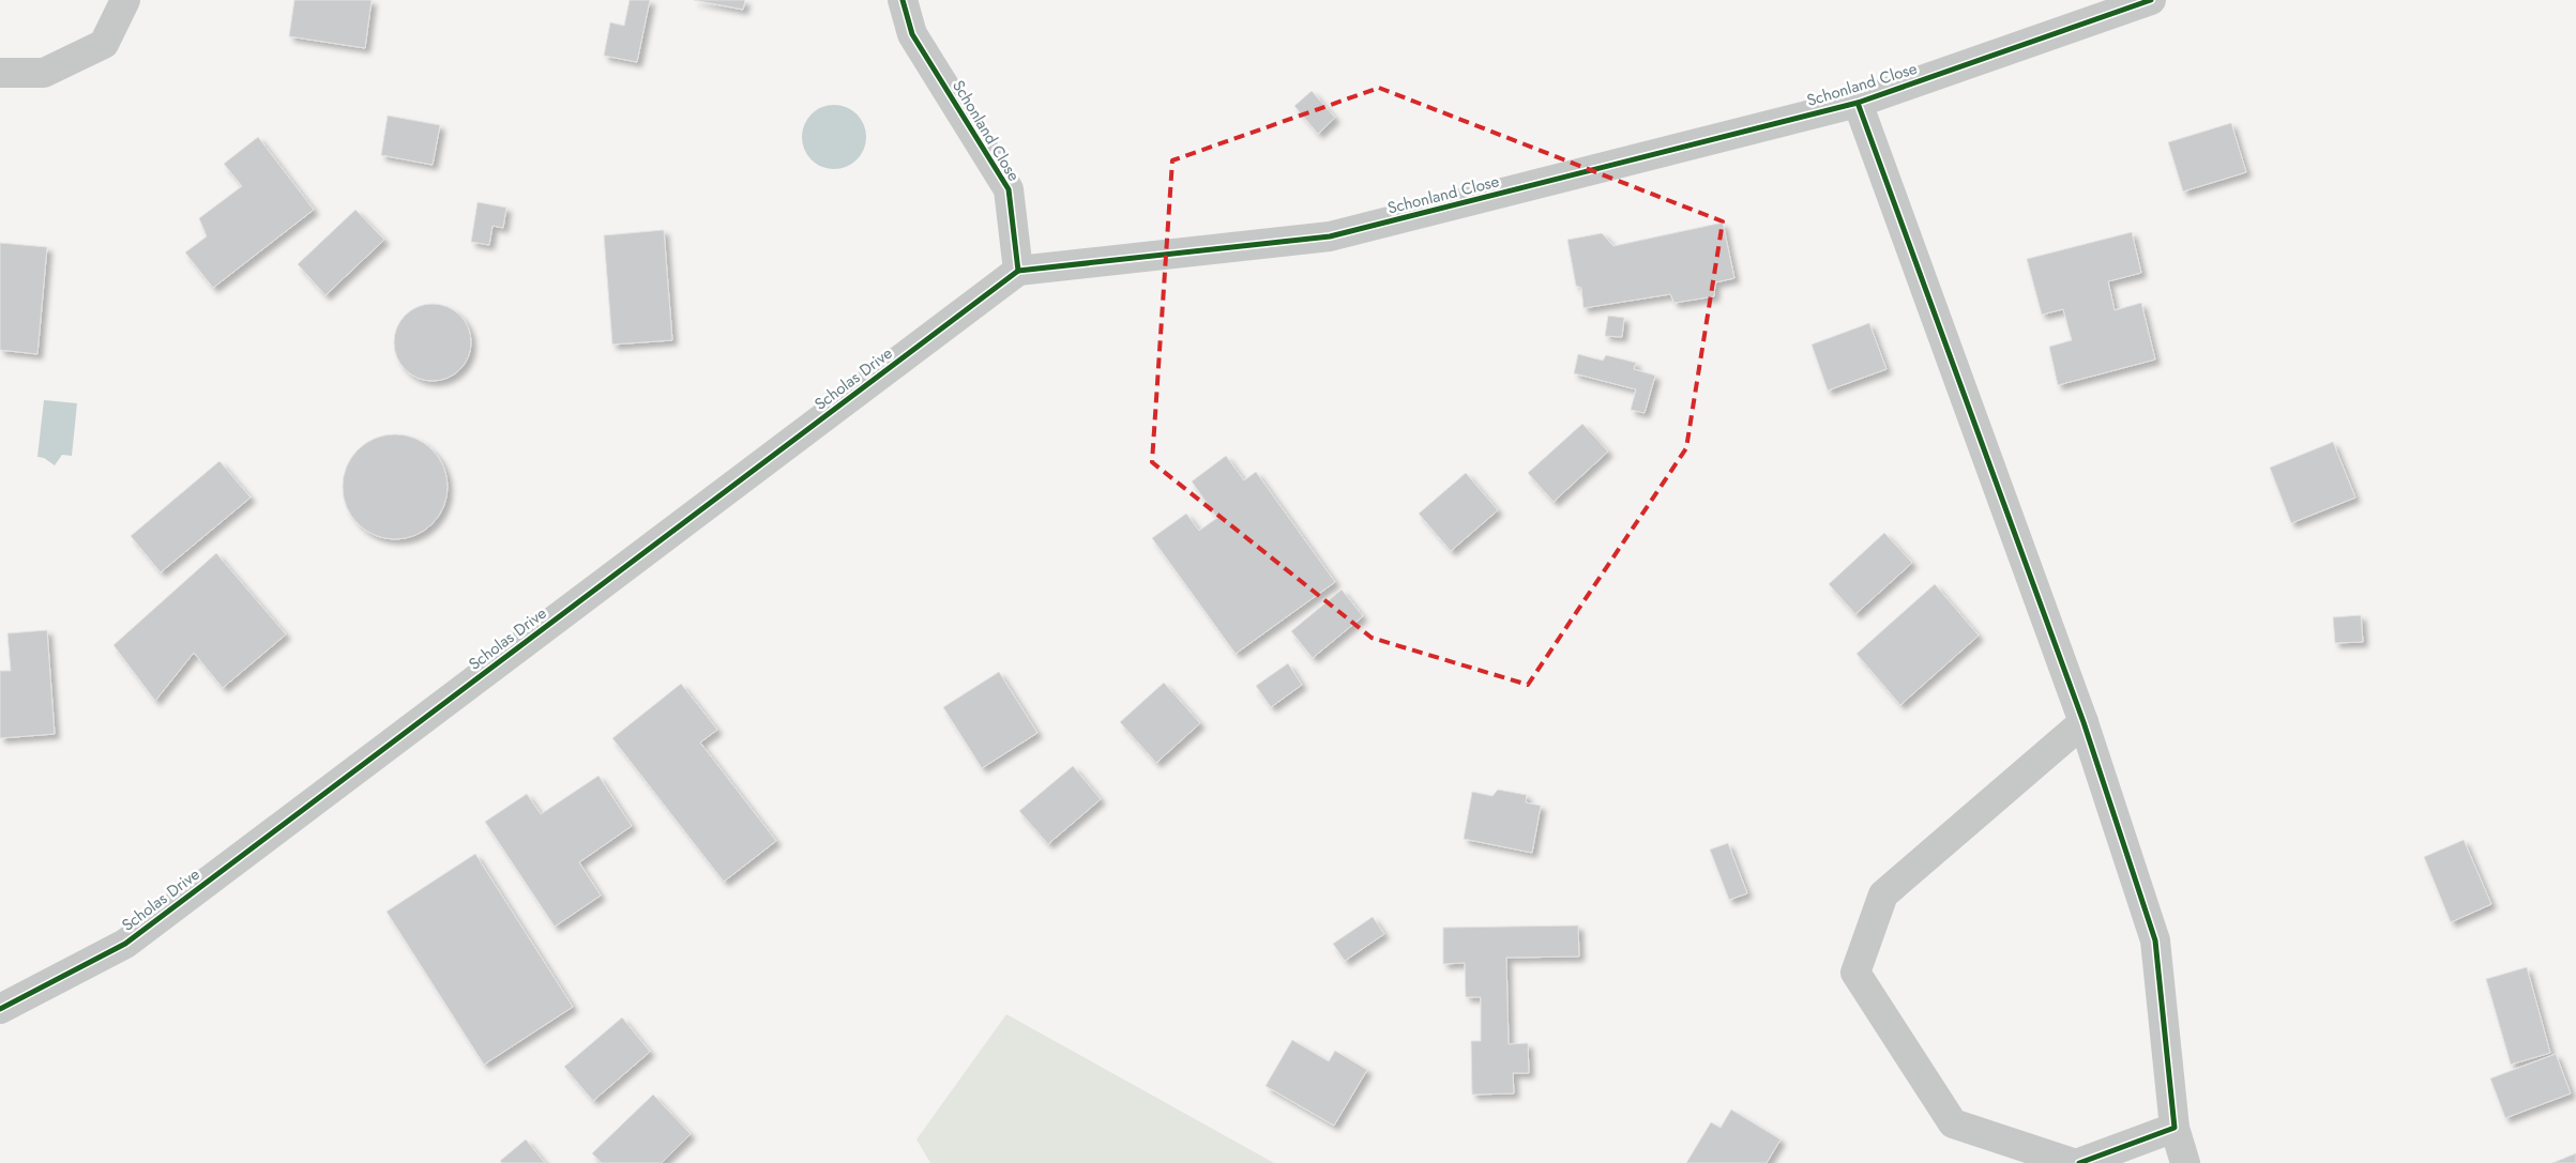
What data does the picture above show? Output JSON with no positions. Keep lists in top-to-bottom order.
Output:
{
  "streets": {
    "street": ["Schonland Close", "Scholas Drive"]
  },
  "crossings": [
    ["Schonland Close", "Scholas Drive"]
  ]
}
